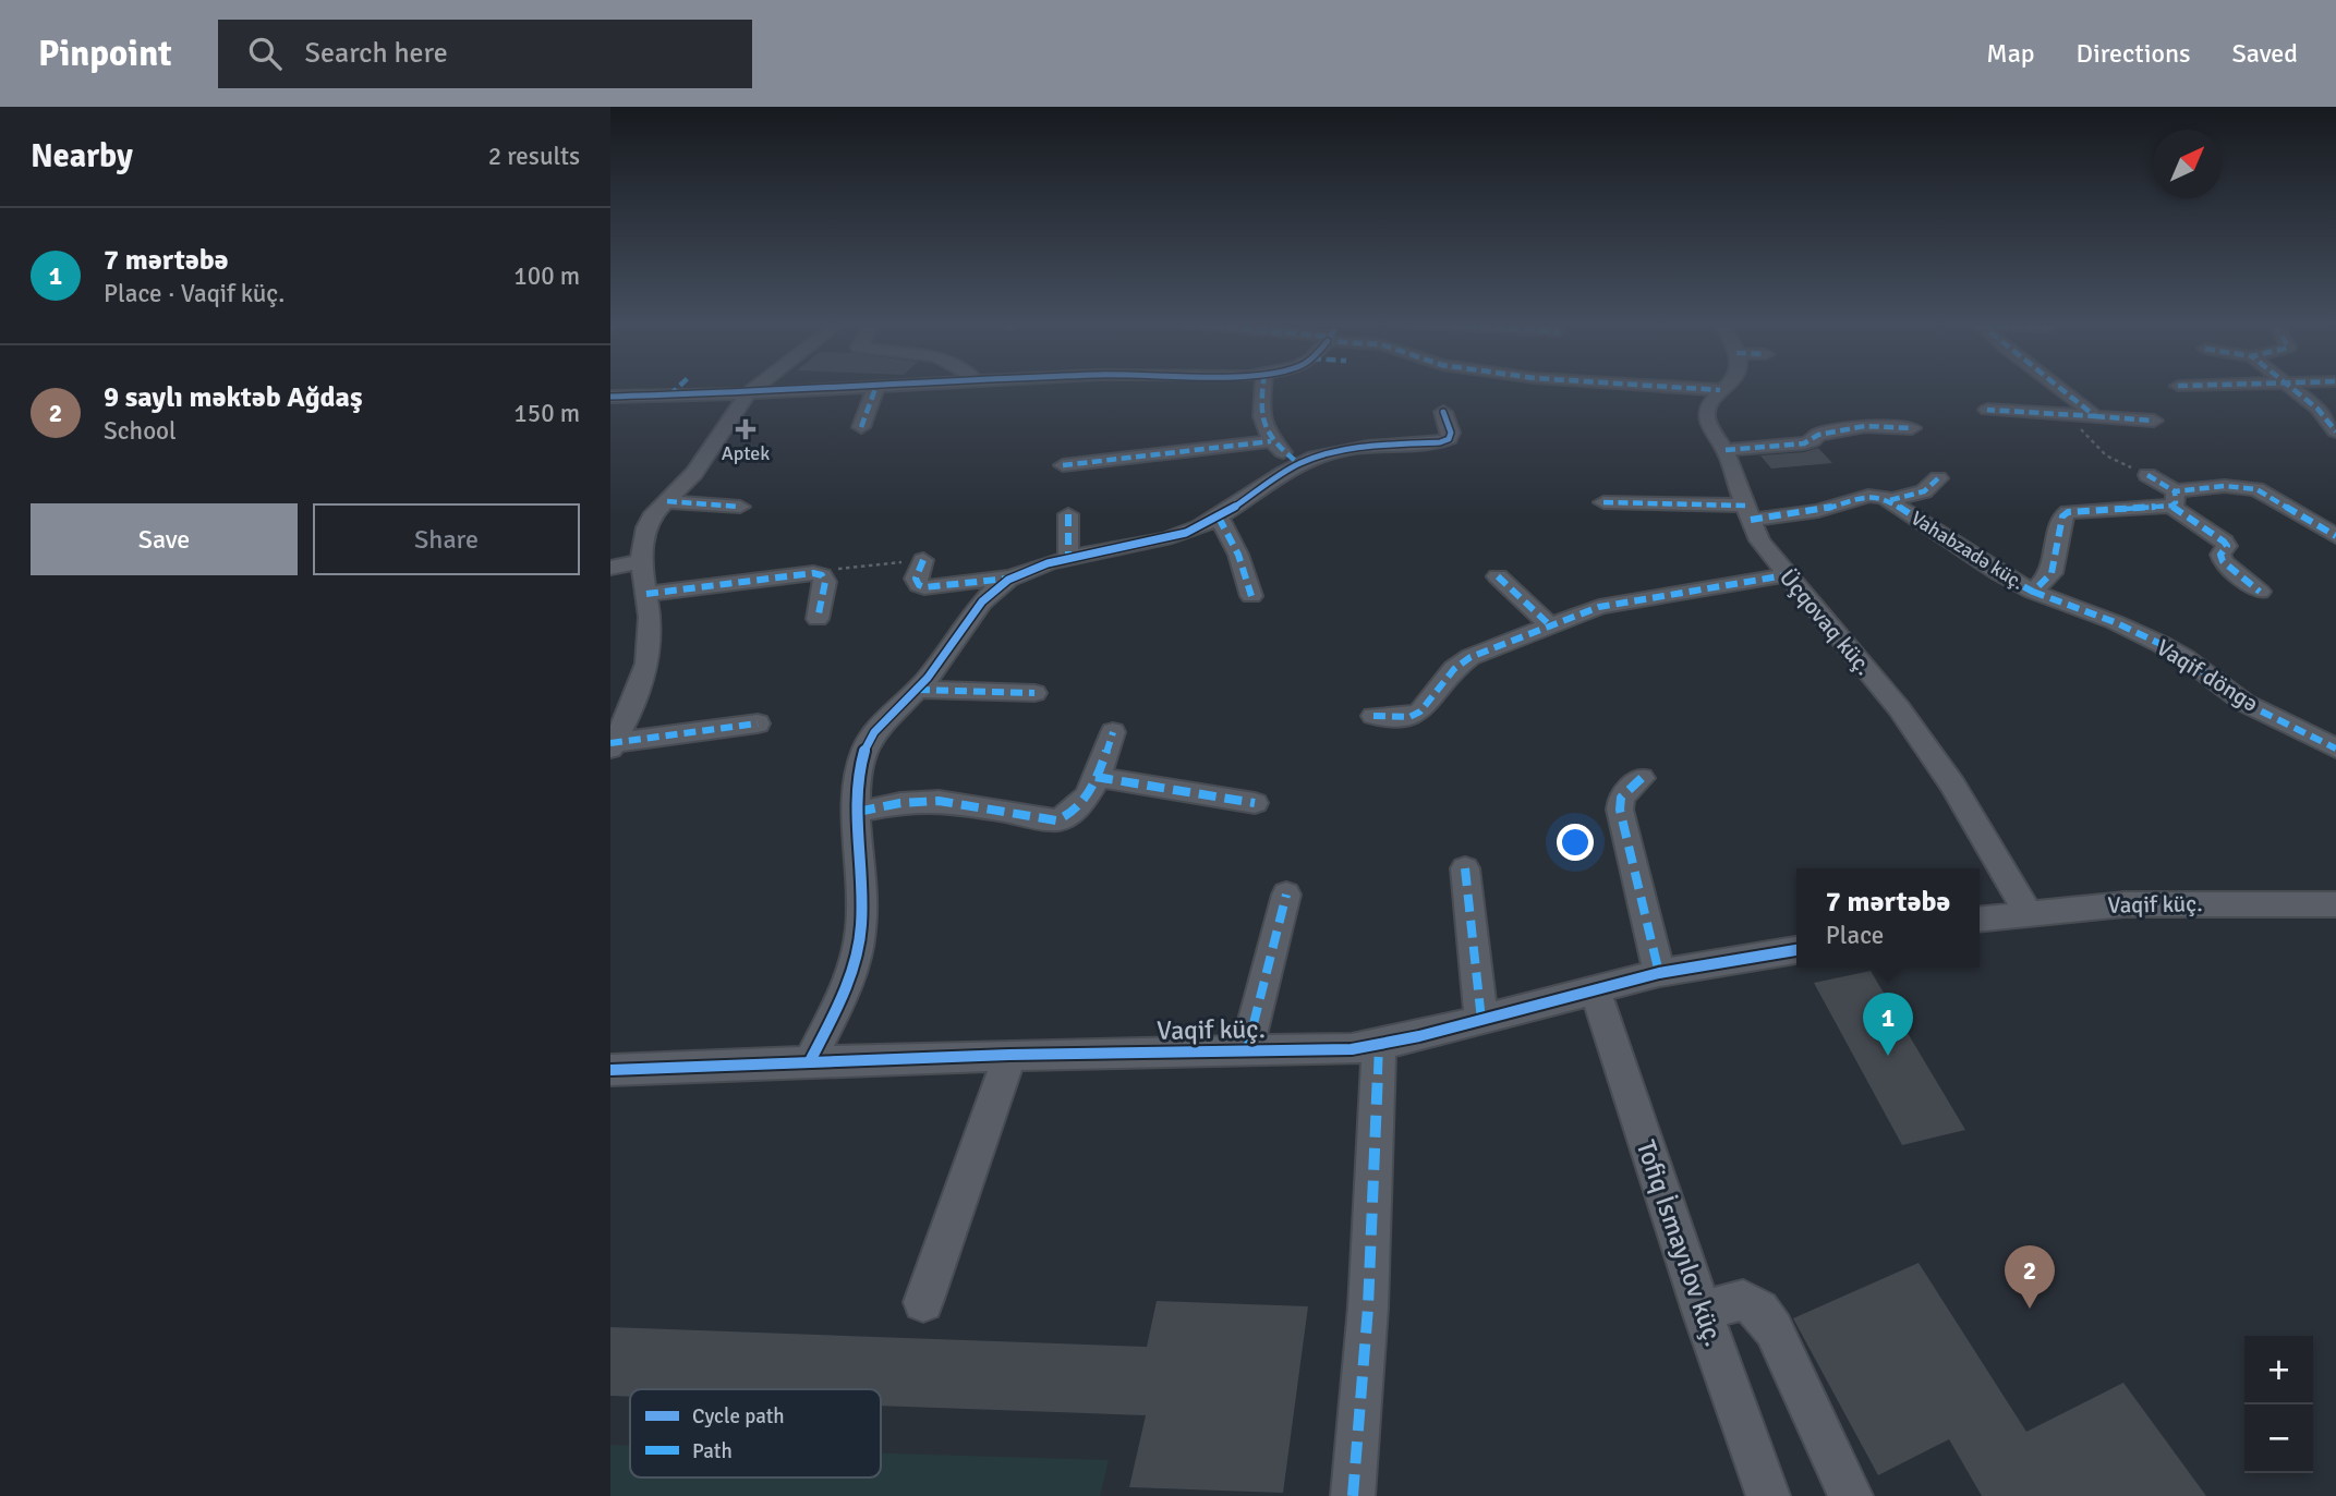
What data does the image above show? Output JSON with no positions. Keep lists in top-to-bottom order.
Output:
{
  "streets": {
    "street": [
      "Vahabzadə küç.",
      "Üçqovaq küç.",
      "Vaqif döngə",
      "Vaqif küç.",
      "Tofiq İsmayılov küç."
    ]
  },
  "crossings": [
    ["Vahabzadə küç.", "Üçqovaq küç."],
    ["Vahabzadə küç.", "Vaqif döngə"],
    ["Üçqovaq küç.", "Vaqif küç."],
    ["Vaqif küç.", "Tofiq İsmayılov küç."]
  ],
  "places": {
    "health": ["Aptek"]
  },
  "legend": ["Cycle path", "Path"],
  "north": "top right",
  "page": {
    "header": "Pinpoint",
    "search": "Search here",
    "nav": ["Map", "Directions", "Saved"],
    "heading": ["Nearby", "2 results"],
    "list": [
      {
        "mark": "1",
        "name": "7 mərtəbə",
        "note": "Place · Vaqif küç.",
        "value": "100 m"
      },
      {
        "mark": "2",
        "name": "9 saylı məktəb Ağdaş",
        "note": "School",
        "value": "150 m"
      }
    ],
    "buttons": ["Save", "Share"],
    "popup": ["7 mərtəbə", "Place"],
    "pins": ["1", "2"],
    "map_buttons": ["+", "−"]
  }
}
